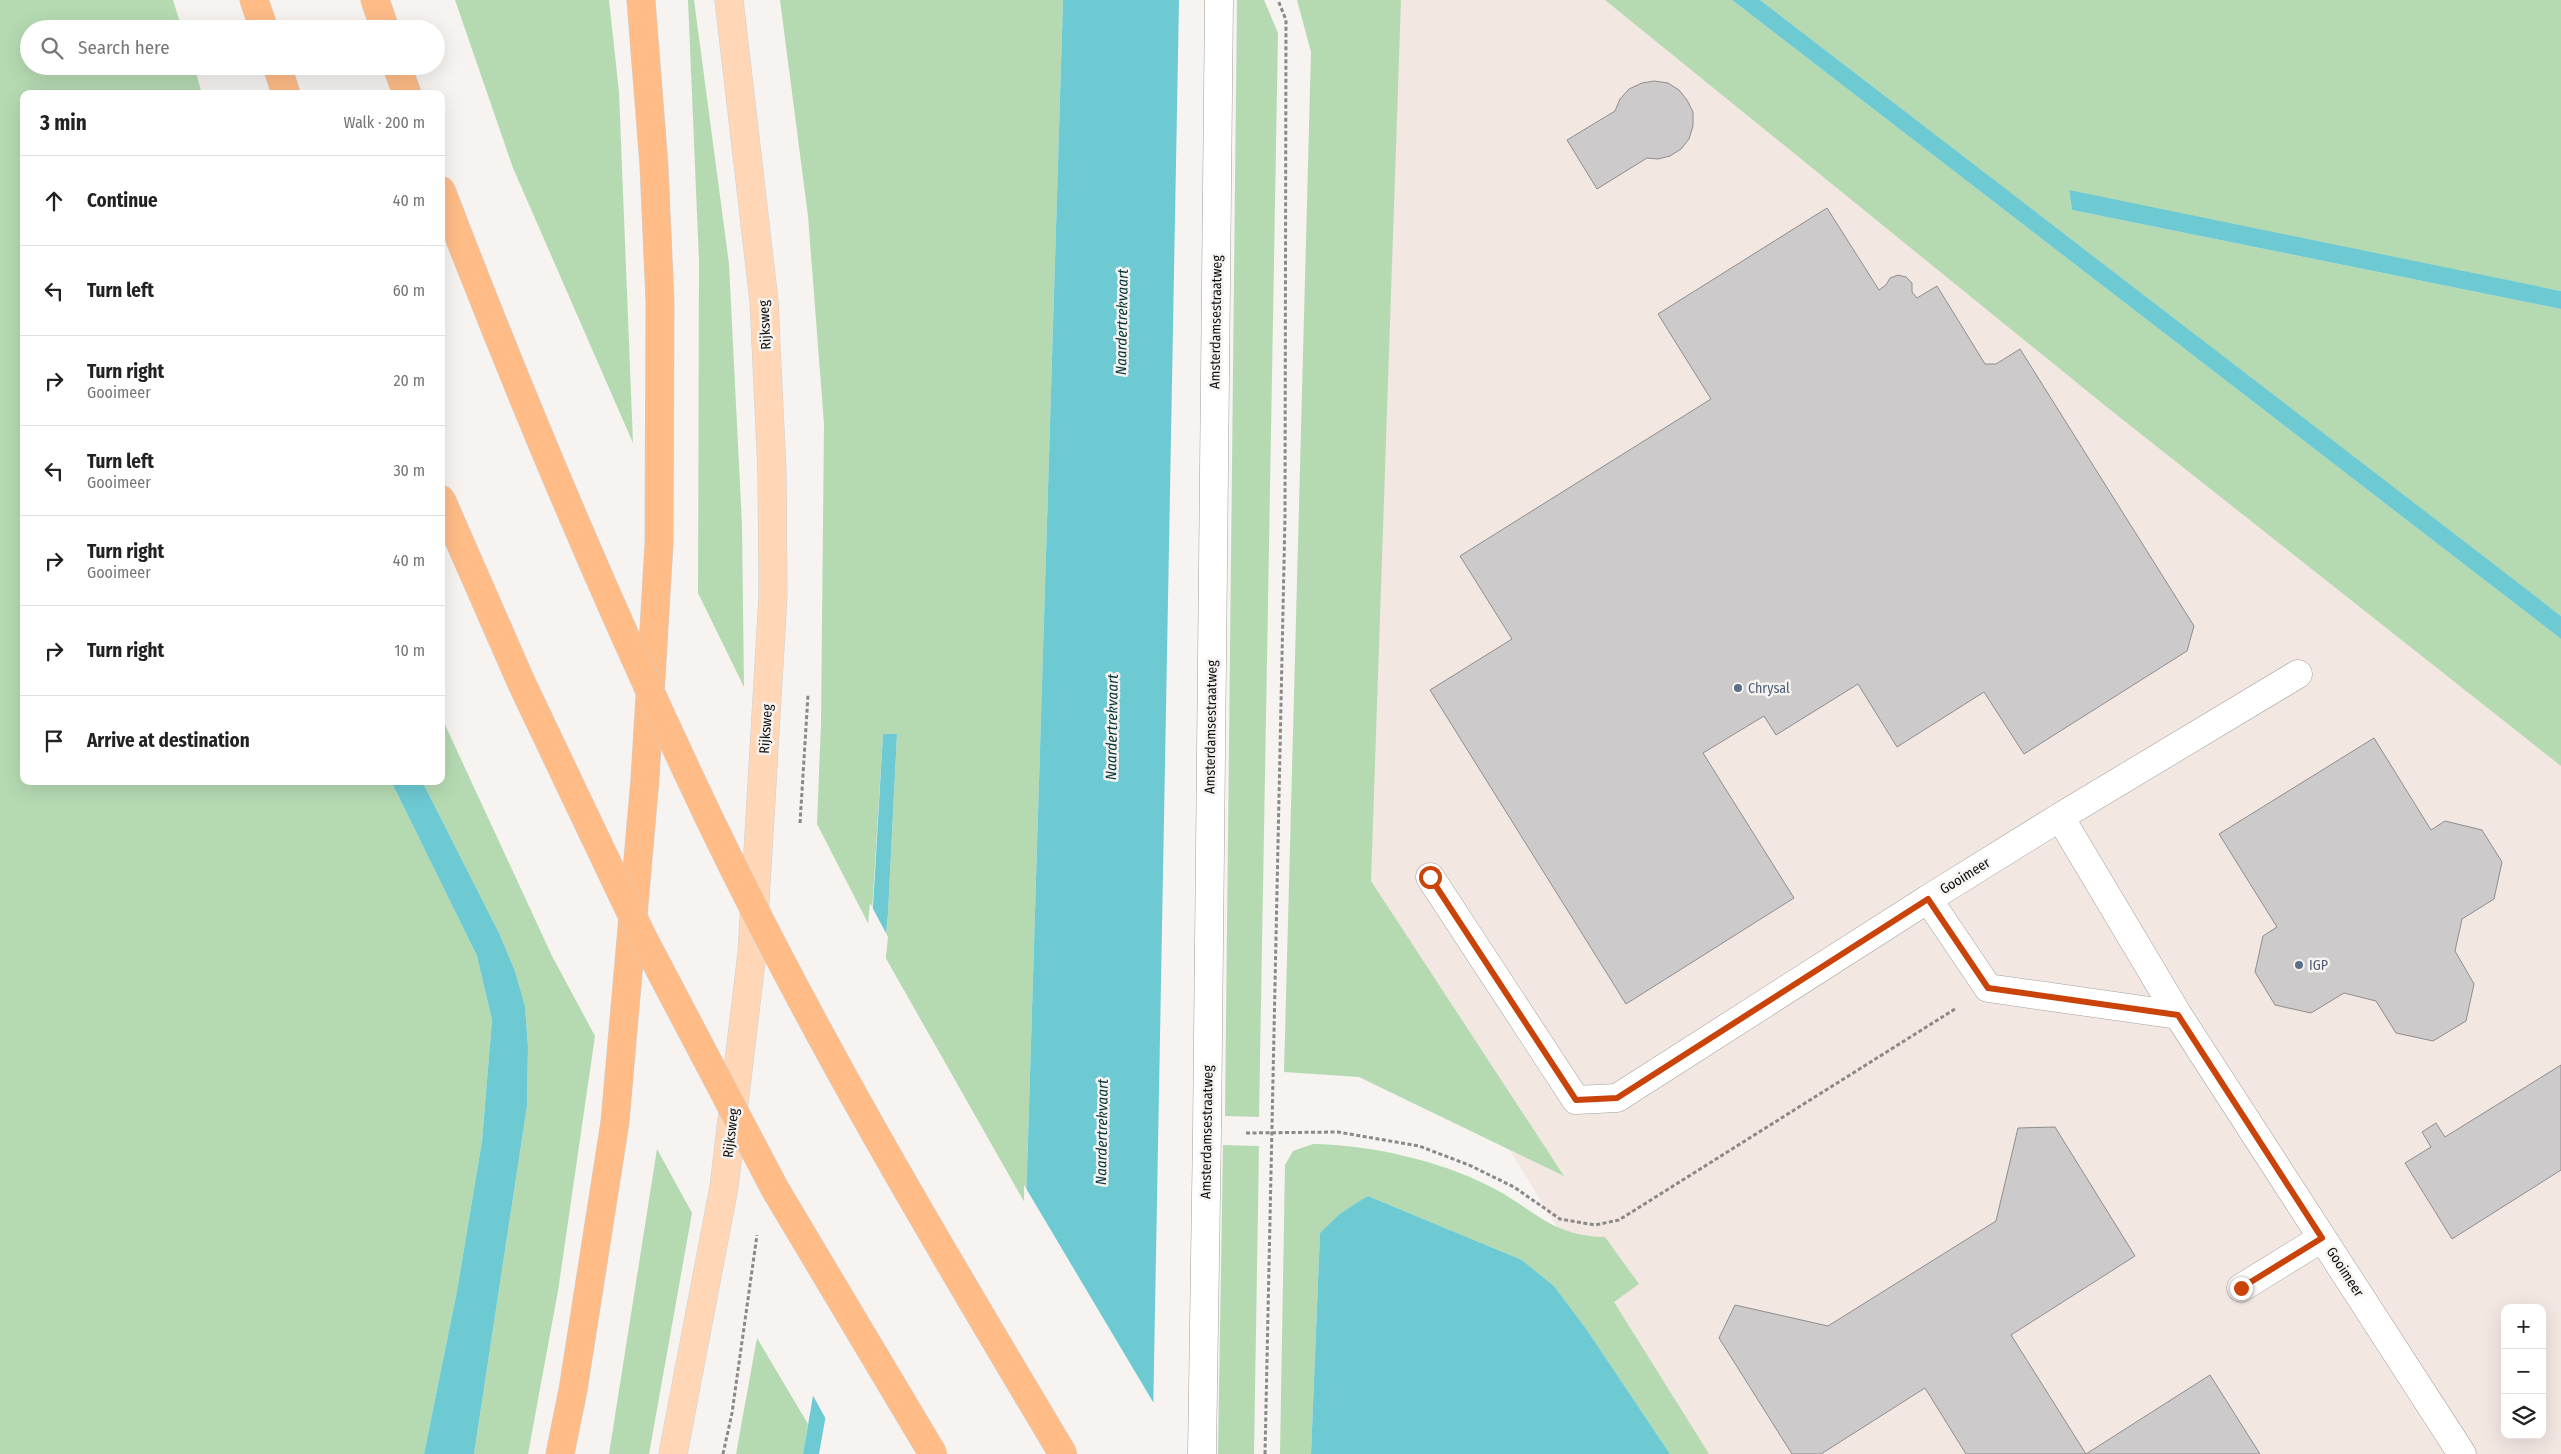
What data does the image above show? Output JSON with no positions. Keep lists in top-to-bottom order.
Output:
{
  "streets": {
    "main road": ["Rijksweg"],
    "street": ["Amsterdamsestraatweg", "Gooimeer"]
  },
  "water": ["Naardertrekvaart"],
  "places": ["Chrysal", "IGP"],
  "page": {
    "search": "Search here",
    "heading": ["3 min", "Walk · 200 m"],
    "list": [
      ["Continue", "40 m"],
      ["Turn left", "60 m"],
      ["Turn right", "Gooimeer", "20 m"],
      ["Turn left", "Gooimeer", "30 m"],
      ["Turn right", "Gooimeer", "40 m"],
      ["Turn right", "10 m"],
      "Arrive at destination"
    ],
    "map_buttons": ["+", "−"]
  }
}
